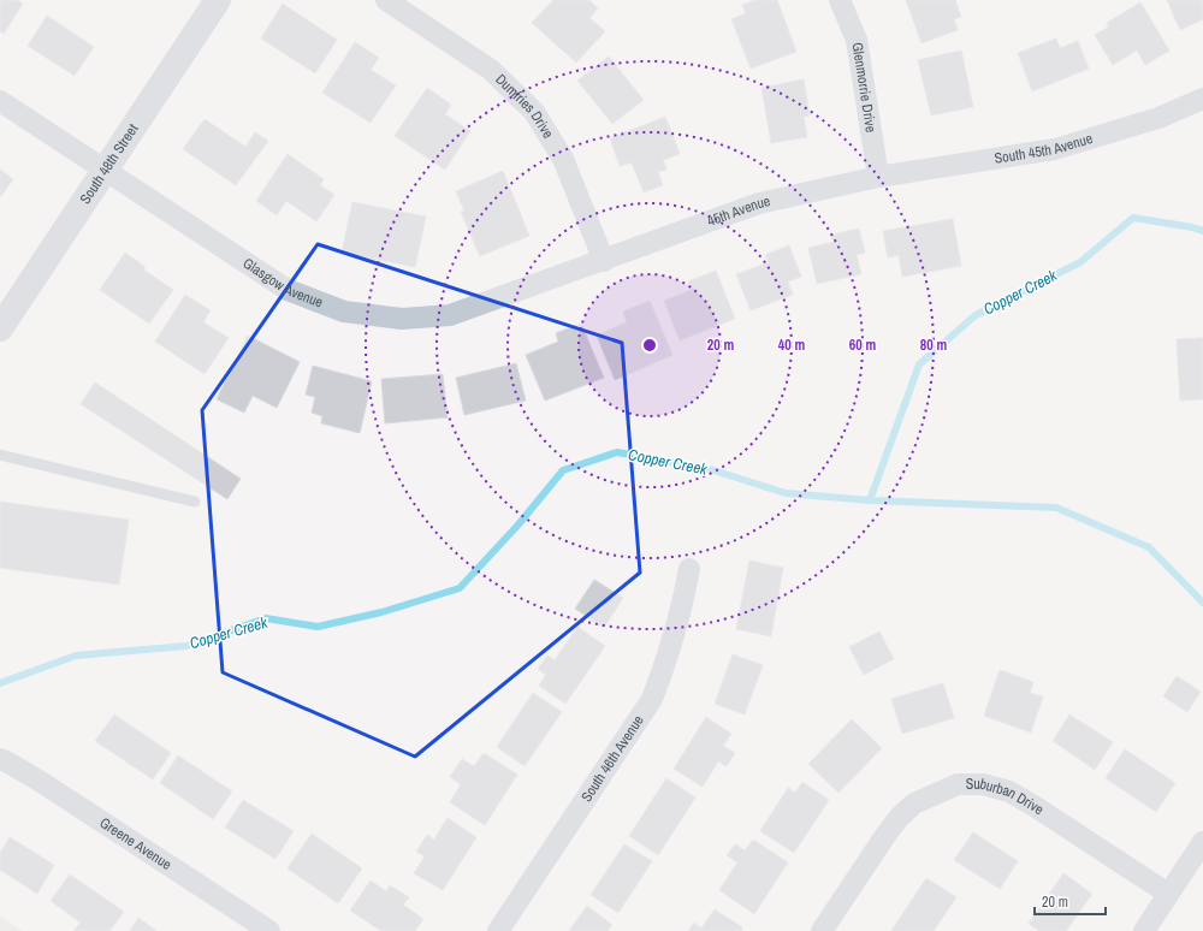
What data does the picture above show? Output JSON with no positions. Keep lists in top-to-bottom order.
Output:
{
  "streets": {
    "street": [
      "Glenmorrie Drive",
      "Dumfries Drive",
      "South 45th Avenue",
      "South 48th Street",
      "45th Avenue",
      "Glasgow Avenue",
      "South 46th Avenue",
      "Suburban Drive",
      "Greene Avenue"
    ]
  },
  "crossings": [
    ["Glenmorrie Drive", "South 45th Avenue"],
    ["Glenmorrie Drive", "45th Avenue"],
    ["Dumfries Drive", "45th Avenue"],
    ["Dumfries Drive", "Glasgow Avenue"],
    ["South 45th Avenue", "45th Avenue"],
    ["South 48th Street", "Glasgow Avenue"],
    ["45th Avenue", "Glasgow Avenue"]
  ],
  "water": ["Copper Creek"],
  "scale_bar": "20 m",
  "rings": [
    "20 m",
    "40 m",
    "60 m",
    "80 m"
  ]
}
